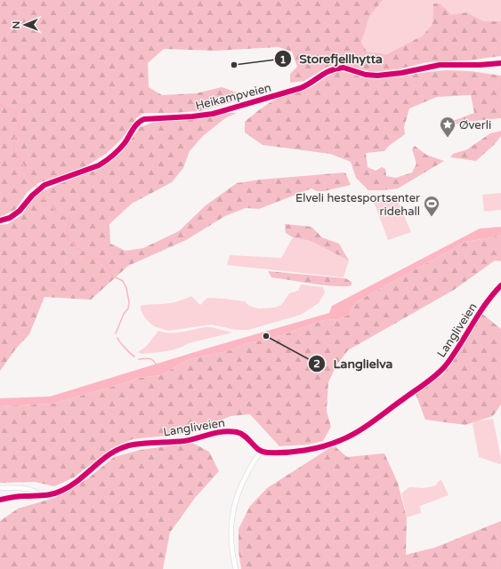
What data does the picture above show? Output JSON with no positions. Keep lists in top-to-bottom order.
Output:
{
  "streets": {
    "street": ["Heikampveien", "Langliveien"]
  },
  "places": {
    "other": ["Storefjellhytta", "Langlielva"],
    "place": ["Øverli"],
    "sports": ["Elveli hestesportsenter ridehall"]
  },
  "north": "left"
}
